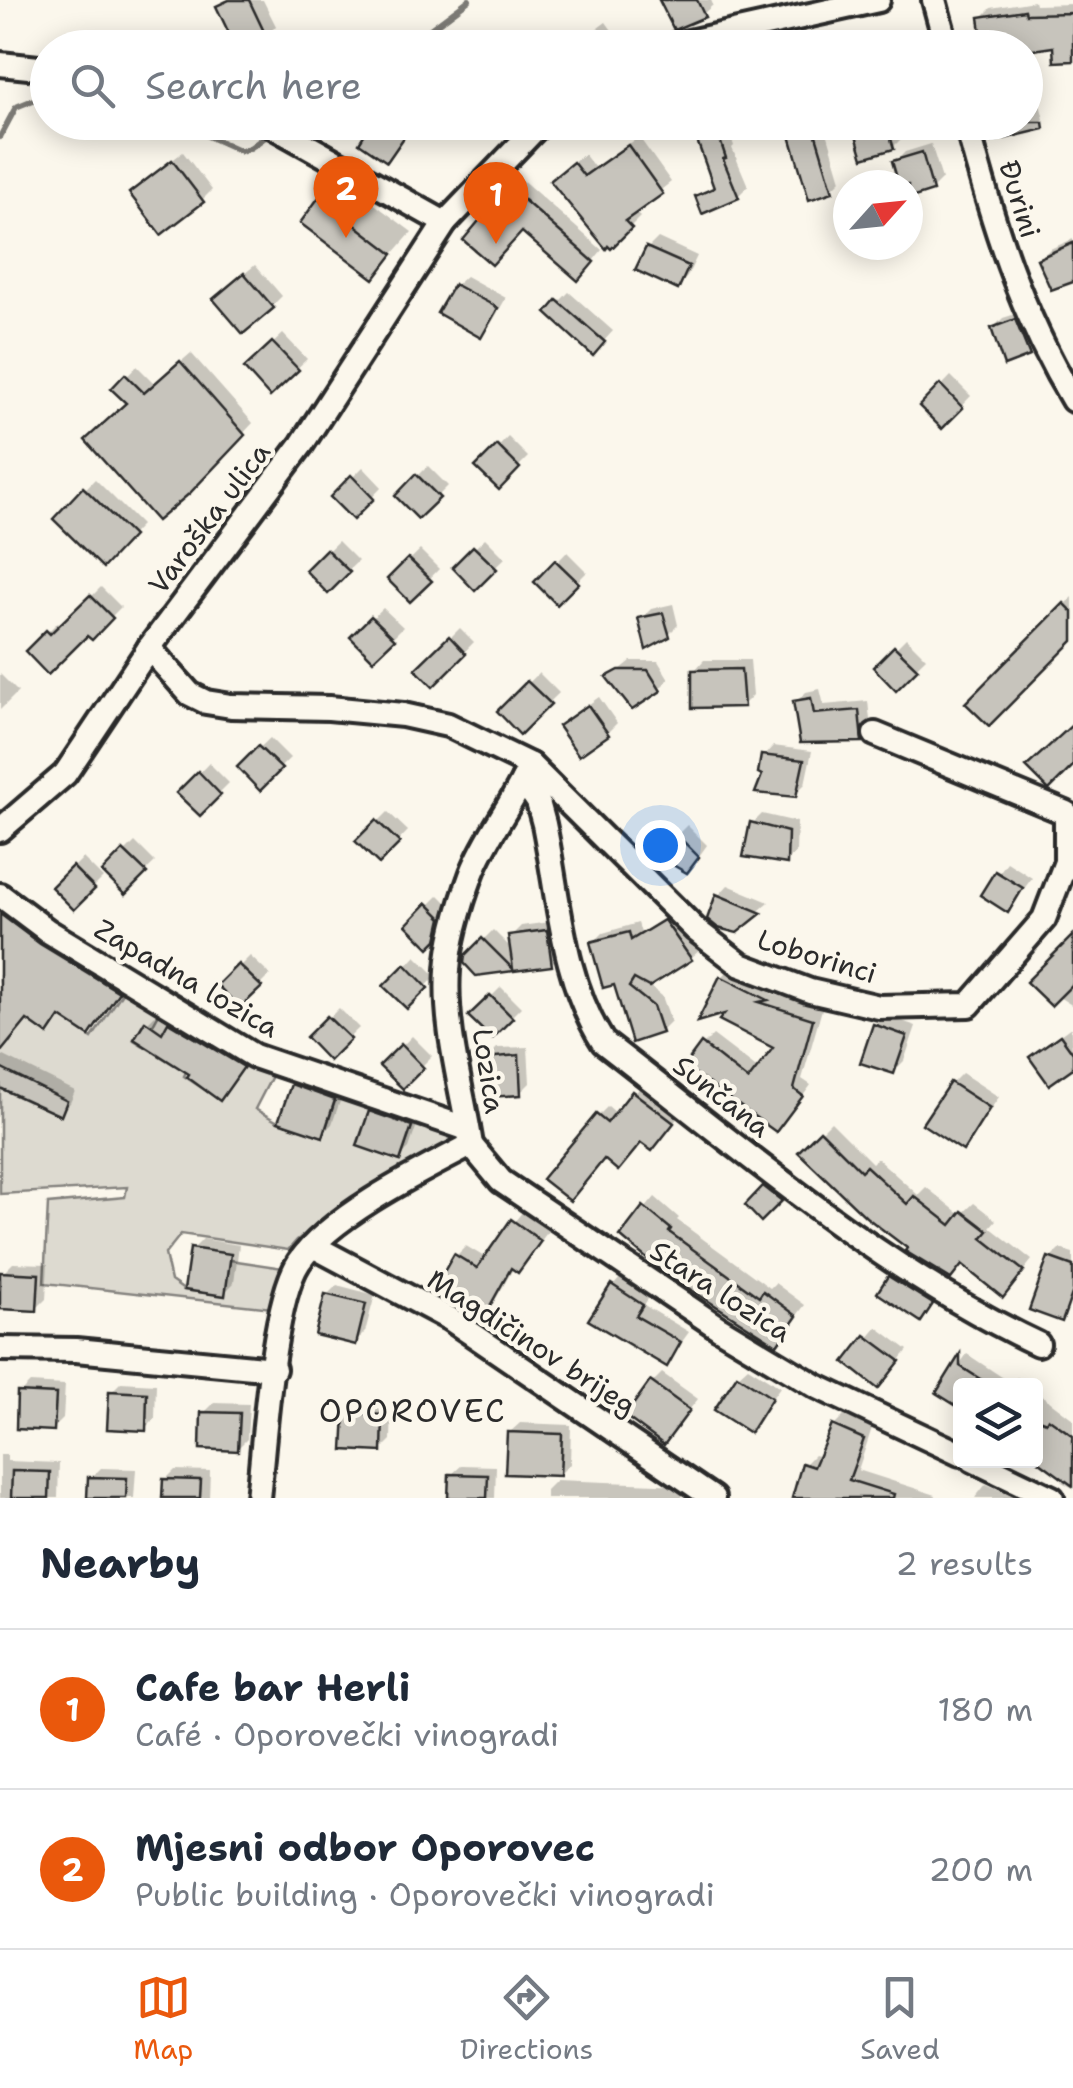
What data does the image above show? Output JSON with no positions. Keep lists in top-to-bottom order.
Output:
{
  "streets": {
    "street": [
      "Đurini",
      "Varoška ulica",
      "Loborinci",
      "Zapadna lozica",
      "Lozica",
      "Sunčana",
      "Stara lozica",
      "Magdičinov brijeg"
    ]
  },
  "crossings": [
    ["Varoška ulica", "Loborinci"],
    ["Loborinci", "Lozica"],
    ["Loborinci", "Sunčana"],
    ["Zapadna lozica", "Lozica"],
    ["Zapadna lozica", "Stara lozica"],
    ["Lozica", "Sunčana"],
    ["Lozica", "Stara lozica"],
    ["Lozica", "Magdičinov brijeg"]
  ],
  "districts": ["OPOROVEC"],
  "north": "top right",
  "page": {
    "search": "Search here",
    "pins": ["2", "1"],
    "heading": ["Nearby", "2 results"],
    "list": [
      {
        "mark": "1",
        "name": "Cafe bar Herli",
        "note": "Café · Oporovečki vinogradi",
        "value": "180 m"
      },
      {
        "mark": "2",
        "name": "Mjesni odbor Oporovec",
        "note": "Public building · Oporovečki vinogradi",
        "value": "200 m"
      }
    ],
    "nav": ["Map", "Directions", "Saved"]
  }
}
